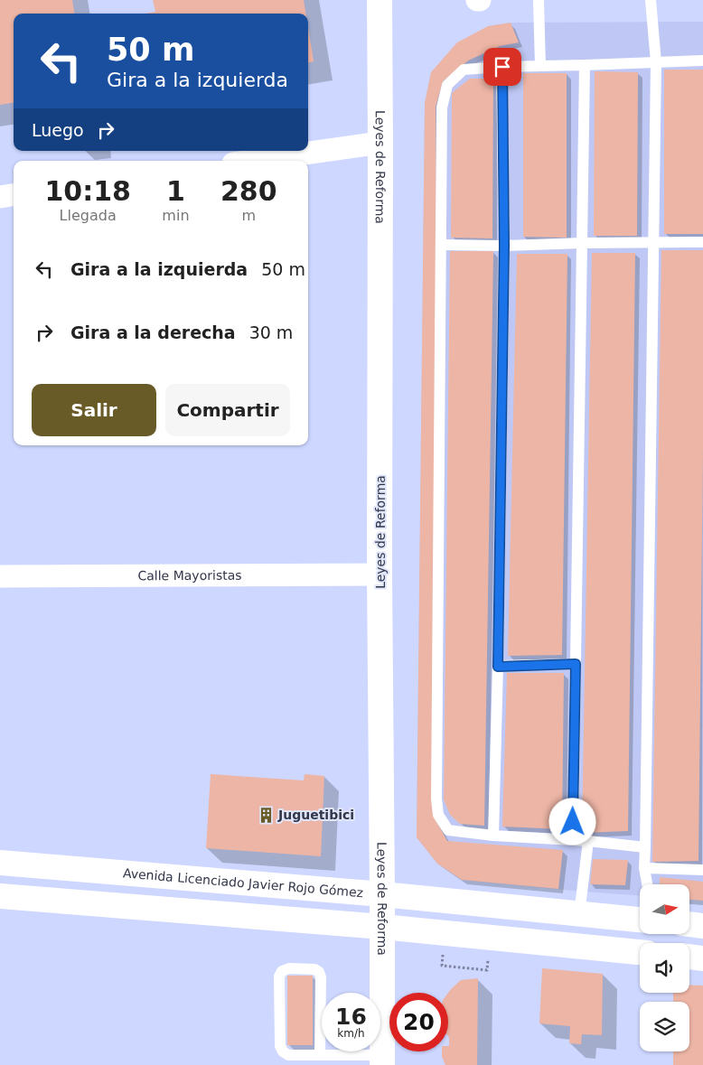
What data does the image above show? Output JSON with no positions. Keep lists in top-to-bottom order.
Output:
{
  "streets": {
    "main road": ["Leyes de Reforma", "Avenida Licenciado Javier Rojo Gómez"],
    "street": ["Calle Mayoristas"]
  },
  "crossings": [
    ["Leyes de Reforma", "Calle Mayoristas"],
    ["Leyes de Reforma", "Avenida Licenciado Javier Rojo Gómez"]
  ],
  "places": {
    "building": ["Juguetibici"]
  },
  "north": "right",
  "page": {
    "turn": ["50 m", "Gira a la izquierda"],
    "then": "Luego",
    "eta": [
      "10:18",
      "Llegada",
      "1",
      "min",
      "280",
      "m"
    ],
    "list": [
      {
        "name": "Gira a la izquierda",
        "value": "50 m"
      },
      {
        "name": "Gira a la derecha",
        "value": "30 m"
      }
    ],
    "buttons": ["Salir", "Compartir"],
    "speed": "16 km/h",
    "limit": "20"
  }
}
